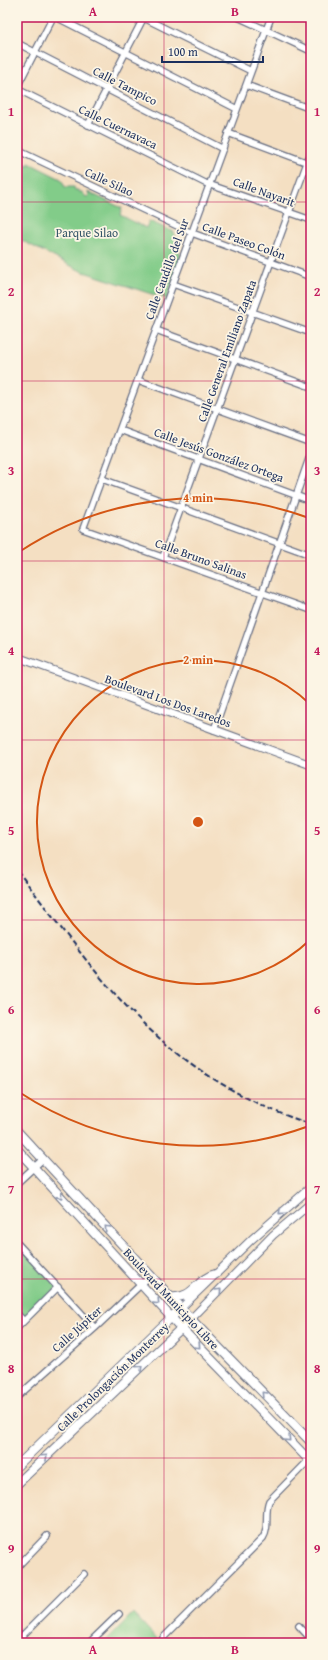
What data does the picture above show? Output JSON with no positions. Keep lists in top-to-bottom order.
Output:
{
  "streets": {
    "main road": ["Boulevard Municipio Libre", "Calle Prolongación Monterrey"],
    "street": [
      "Calle Tampico",
      "Calle Cuernavaca",
      "Calle Silao",
      "Calle Nayarit",
      "Calle Paseo Colón",
      "Calle Caudillo del Sur",
      "Calle General Emiliano Zapata",
      "Calle Jesús González Ortega",
      "Calle Bruno Salinas",
      "Boulevard Los Dos Laredos",
      "Calle Júpiter"
    ]
  },
  "crossings": [
    ["Calle Tampico", "Calle Caudillo del Sur"],
    ["Calle Cuernavaca", "Calle Nayarit"],
    ["Calle Cuernavaca", "Calle Caudillo del Sur"],
    ["Calle Silao", "Calle Paseo Colón"],
    ["Calle Silao", "Calle Caudillo del Sur"],
    ["Calle Nayarit", "Calle Caudillo del Sur"],
    ["Calle Nayarit", "Calle General Emiliano Zapata"],
    ["Calle Paseo Colón", "Calle Caudillo del Sur"],
    ["Calle Paseo Colón", "Calle General Emiliano Zapata"],
    ["Calle Caudillo del Sur", "Calle Jesús González Ortega"],
    ["Calle Caudillo del Sur", "Calle Bruno Salinas"],
    ["Calle General Emiliano Zapata", "Calle Jesús González Ortega"],
    ["Calle General Emiliano Zapata", "Calle Bruno Salinas"],
    ["Boulevard Municipio Libre", "Calle Júpiter"],
    ["Boulevard Municipio Libre", "Calle Prolongación Monterrey"]
  ],
  "parks": ["Parque Silao"],
  "scale_bar": "100 m",
  "grid": {
    "columns": ["A", "B"],
    "rows": [
      "1",
      "2",
      "3",
      "4",
      "5",
      "6",
      "7",
      "8",
      "9"
    ]
  },
  "rings": ["4 min", "2 min"]
}
